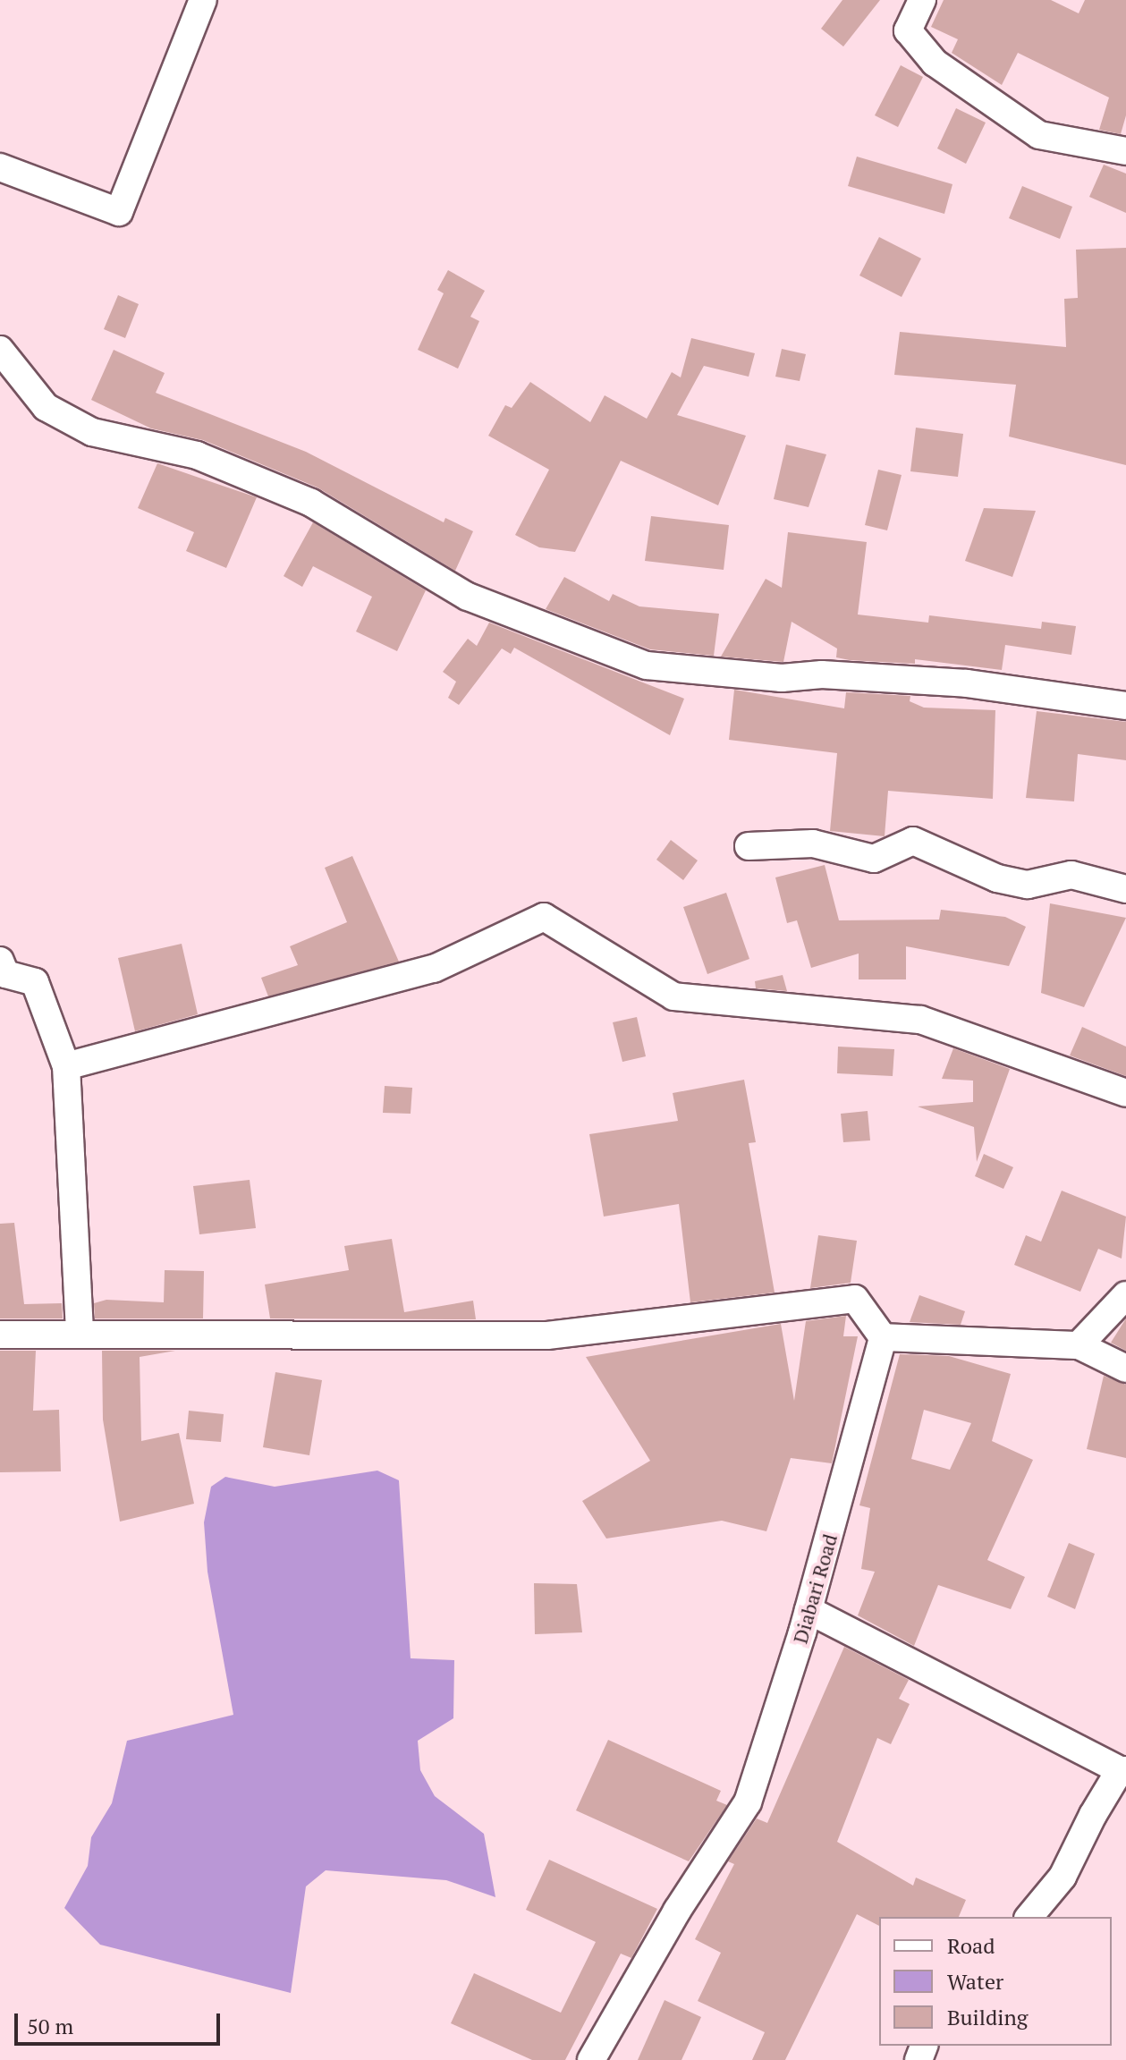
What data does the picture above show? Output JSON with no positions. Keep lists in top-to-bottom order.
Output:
{
  "streets": {
    "street": ["Diabari Road"]
  },
  "legend": ["Road", "Water", "Building"],
  "scale_bar": "50 m"
}
